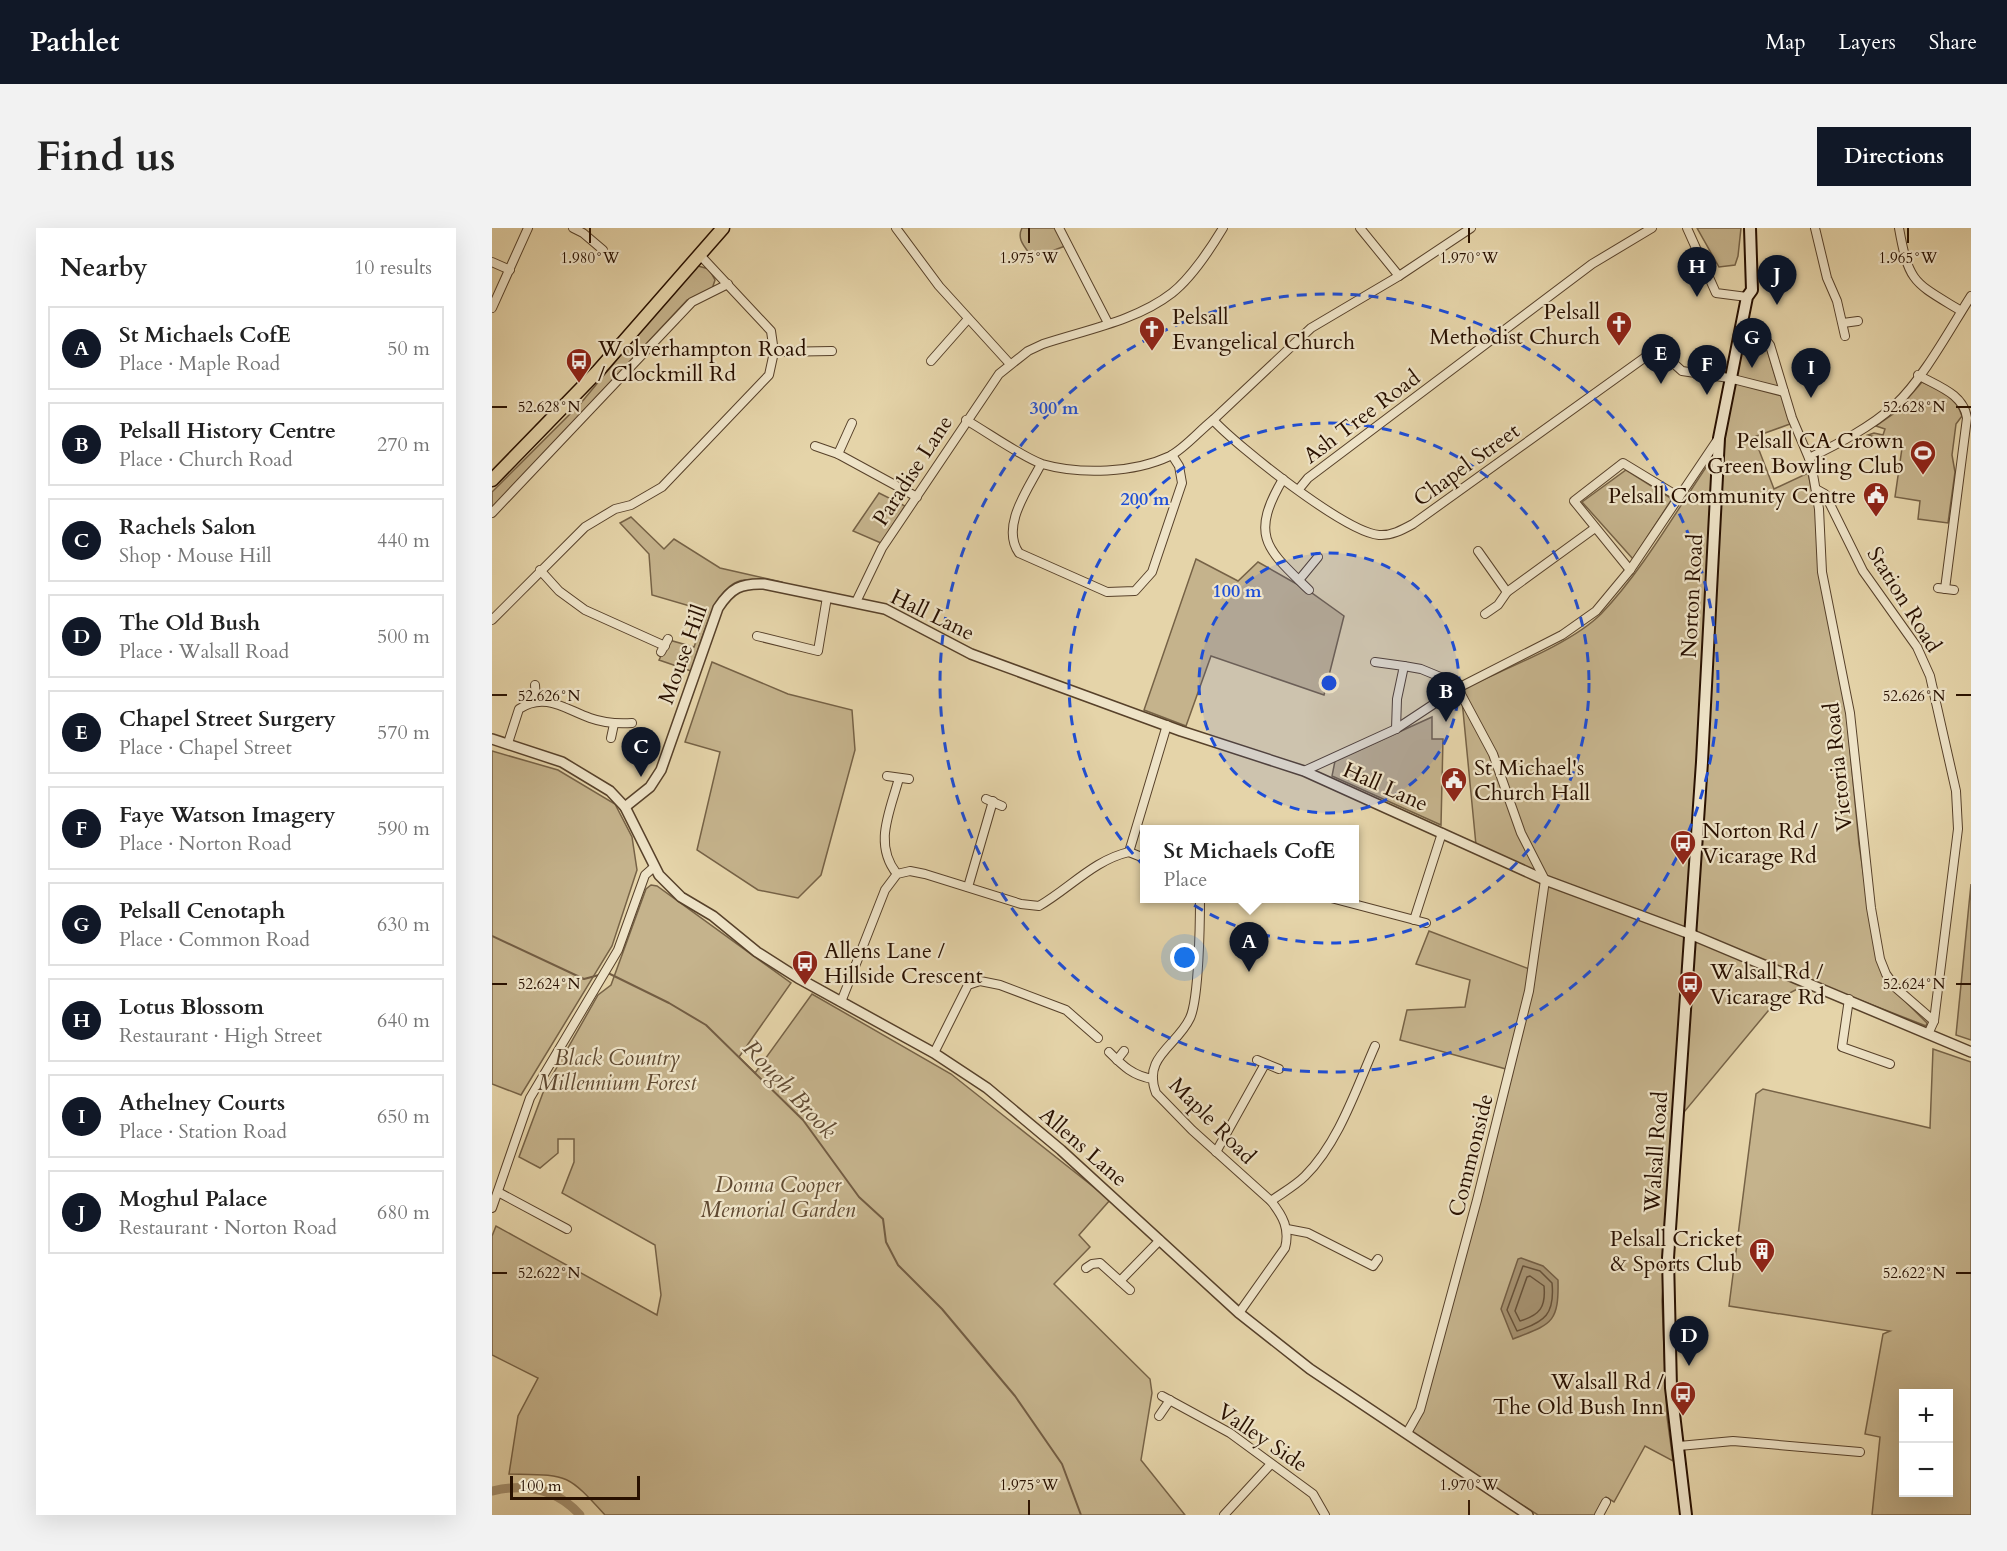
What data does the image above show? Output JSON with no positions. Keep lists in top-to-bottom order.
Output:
{
  "streets": {
    "main road": ["Norton Road", "Walsall Road"],
    "street": [
      "Ash Tree Road",
      "Chapel Street",
      "Paradise Lane",
      "Station Road",
      "Hall Lane",
      "Mouse Hill",
      "Victoria Road",
      "Maple Road",
      "Allens Lane",
      "Commonside",
      "Valley Side"
    ]
  },
  "crossings": [
    ["Ash Tree Road", "Chapel Street"],
    ["Chapel Street", "Norton Road"],
    ["Chapel Street", "Station Road"],
    ["Paradise Lane", "Hall Lane"],
    ["Paradise Lane", "Mouse Hill"],
    ["Norton Road", "Station Road"],
    ["Norton Road", "Hall Lane"],
    ["Norton Road", "Walsall Road"],
    ["Station Road", "Hall Lane"],
    ["Station Road", "Victoria Road"],
    ["Hall Lane", "Mouse Hill"],
    ["Hall Lane", "Walsall Road"],
    ["Hall Lane", "Commonside"],
    ["Mouse Hill", "Allens Lane"],
    ["Allens Lane", "Commonside"]
  ],
  "water": ["Rough Brook"],
  "parks": ["Black Country Millennium Forest", "Donna Cooper Memorial Garden"],
  "places": {
    "church": ["Pelsall Methodist Church", "Pelsall Evangelical Church"],
    "bus stop": [
      "Wolverhampton Road / Clockmill Rd",
      "Norton Rd / Vicarage Rd",
      "Allens Lane / Hillside Crescent",
      "Walsall Rd / Vicarage Rd",
      "Walsall Rd / The Old Bush Inn"
    ],
    "sports": ["Pelsall CA Crown Green Bowling Club"],
    "public building": ["Pelsall Community Centre", "St Michael's Church Hall"],
    "building": ["Pelsall Cricket & Sports Club"]
  },
  "scale_bar": "100 m",
  "page": {
    "header": "Pathlet",
    "nav": ["Map", "Layers", "Share"],
    "buttons": "Directions",
    "title": "Find us",
    "heading": ["Nearby", "10 results"],
    "pins": [
      "H",
      "J",
      "G",
      "E",
      "F",
      "I",
      "B",
      "C",
      "A",
      "D"
    ],
    "list": [
      {
        "mark": "A",
        "name": "St Michaels CofE",
        "note": "Place · Maple Road",
        "value": "50 m"
      },
      {
        "mark": "B",
        "name": "Pelsall History Centre",
        "note": "Place · Church Road",
        "value": "270 m"
      },
      {
        "mark": "C",
        "name": "Rachels Salon",
        "note": "Shop · Mouse Hill",
        "value": "440 m"
      },
      {
        "mark": "D",
        "name": "The Old Bush",
        "note": "Place · Walsall Road",
        "value": "500 m"
      },
      {
        "mark": "E",
        "name": "Chapel Street Surgery",
        "note": "Place · Chapel Street",
        "value": "570 m"
      },
      {
        "mark": "F",
        "name": "Faye Watson Imagery",
        "note": "Place · Norton Road",
        "value": "590 m"
      },
      {
        "mark": "G",
        "name": "Pelsall Cenotaph",
        "note": "Place · Common Road",
        "value": "630 m"
      },
      {
        "mark": "H",
        "name": "Lotus Blossom",
        "note": "Restaurant · High Street",
        "value": "640 m"
      },
      {
        "mark": "I",
        "name": "Athelney Courts",
        "note": "Place · Station Road",
        "value": "650 m"
      },
      {
        "mark": "J",
        "name": "Moghul Palace",
        "note": "Restaurant · Norton Road",
        "value": "680 m"
      }
    ],
    "popup": ["St Michaels CofE", "Place"],
    "map_buttons": ["+", "−"],
    "scale": "100 m"
  },
  "coordinates": [
    "1.980°W",
    "1.975°W",
    "1.970°W",
    "1.965°W",
    "52.628°N",
    "52.626°N",
    "52.624°N",
    "52.622°N"
  ],
  "rings": ["300 m", "200 m", "100 m"]
}
